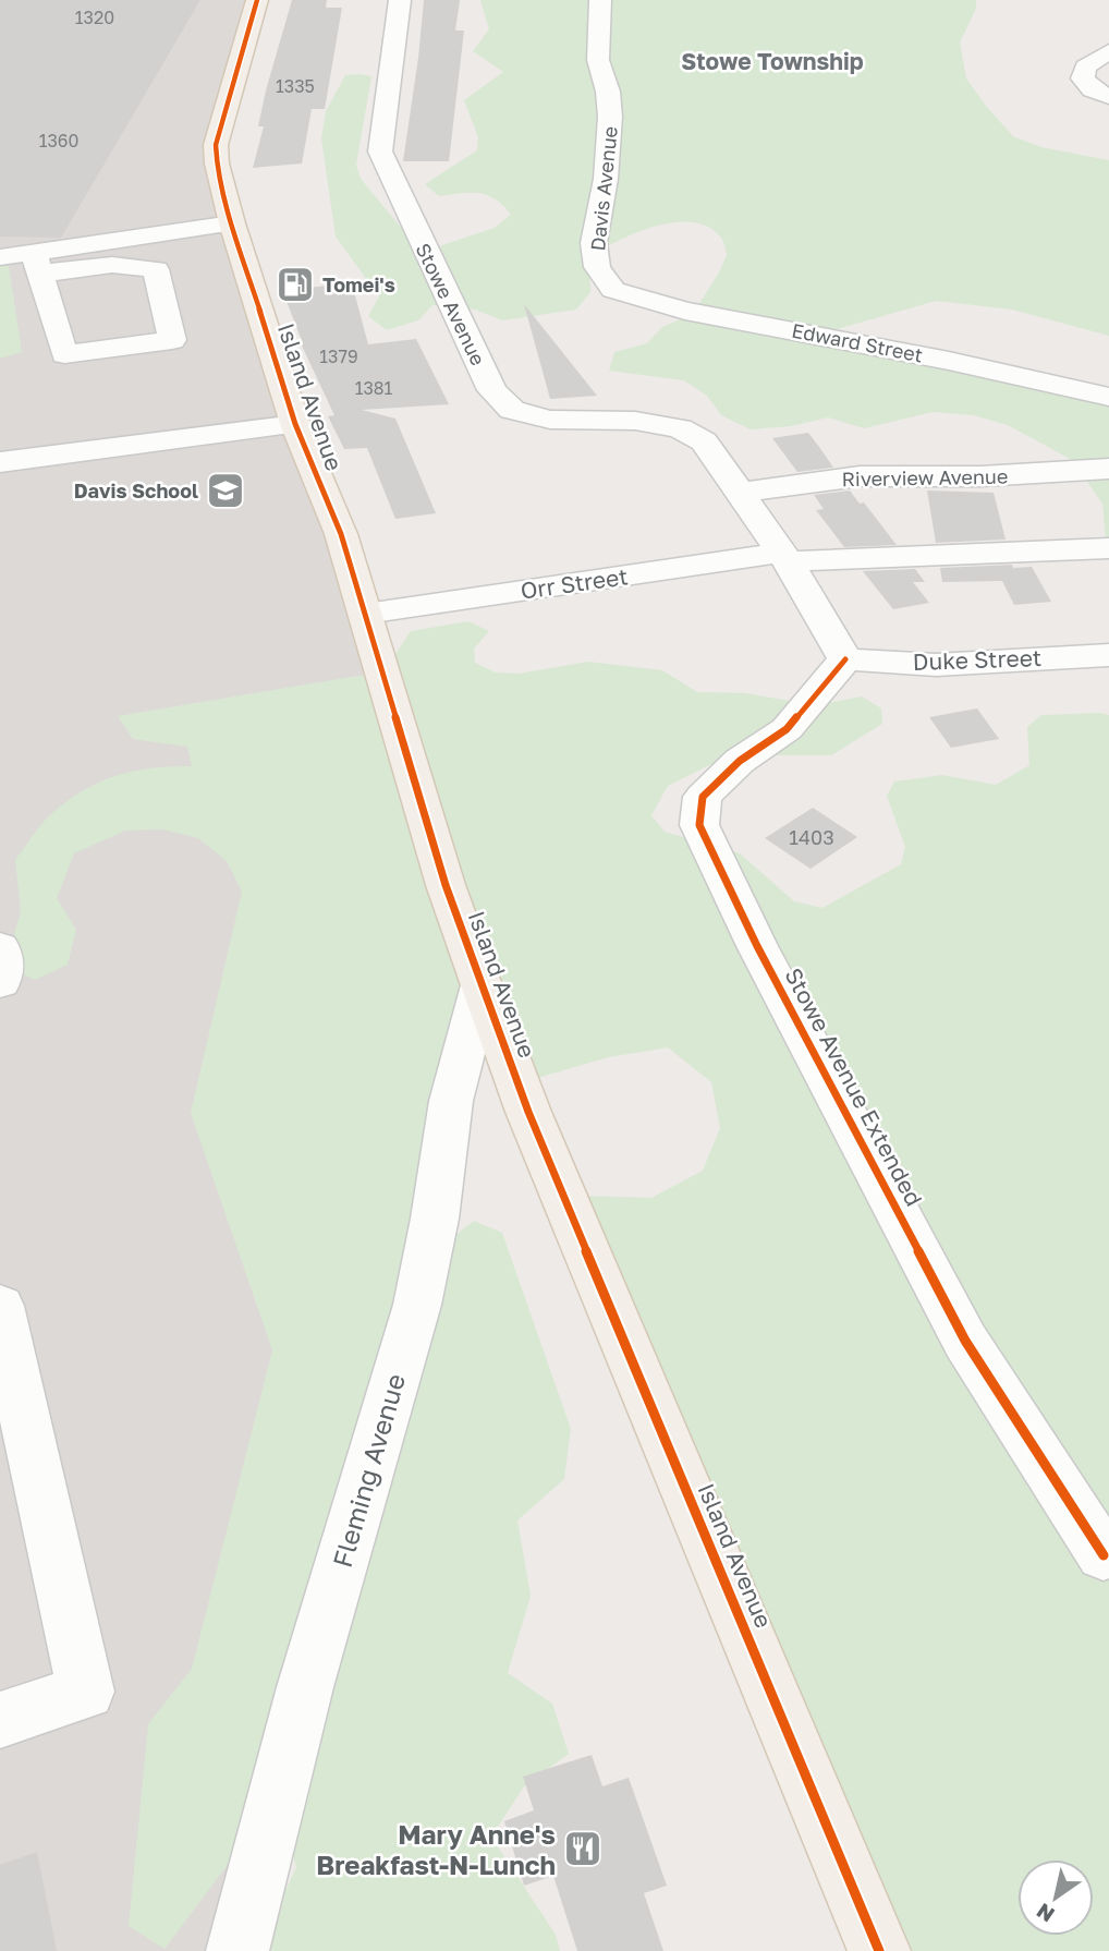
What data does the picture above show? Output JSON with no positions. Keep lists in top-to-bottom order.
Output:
{
  "streets": {
    "main road": ["Island Avenue"],
    "street": [
      "Davis Avenue",
      "Stowe Avenue",
      "Edward Street",
      "Riverview Avenue",
      "Orr Street",
      "Duke Street",
      "Stowe Avenue Extended",
      "Fleming Avenue"
    ]
  },
  "crossings": [
    ["Davis Avenue", "Edward Street"],
    ["Stowe Avenue", "Riverview Avenue"],
    ["Island Avenue", "Orr Street"],
    ["Island Avenue", "Fleming Avenue"],
    ["Duke Street", "Stowe Avenue Extended"]
  ],
  "districts": ["Stowe Township"],
  "places": {
    "fuel station": ["Tomei's"],
    "school or university": ["Davis School"],
    "restaurant": ["Mary Anne's Breakfast-N-Lunch"]
  },
  "house_numbers": [
    "1320",
    "1335",
    "1360",
    "1379",
    "1381",
    "1403"
  ],
  "north": "bottom left"
}
